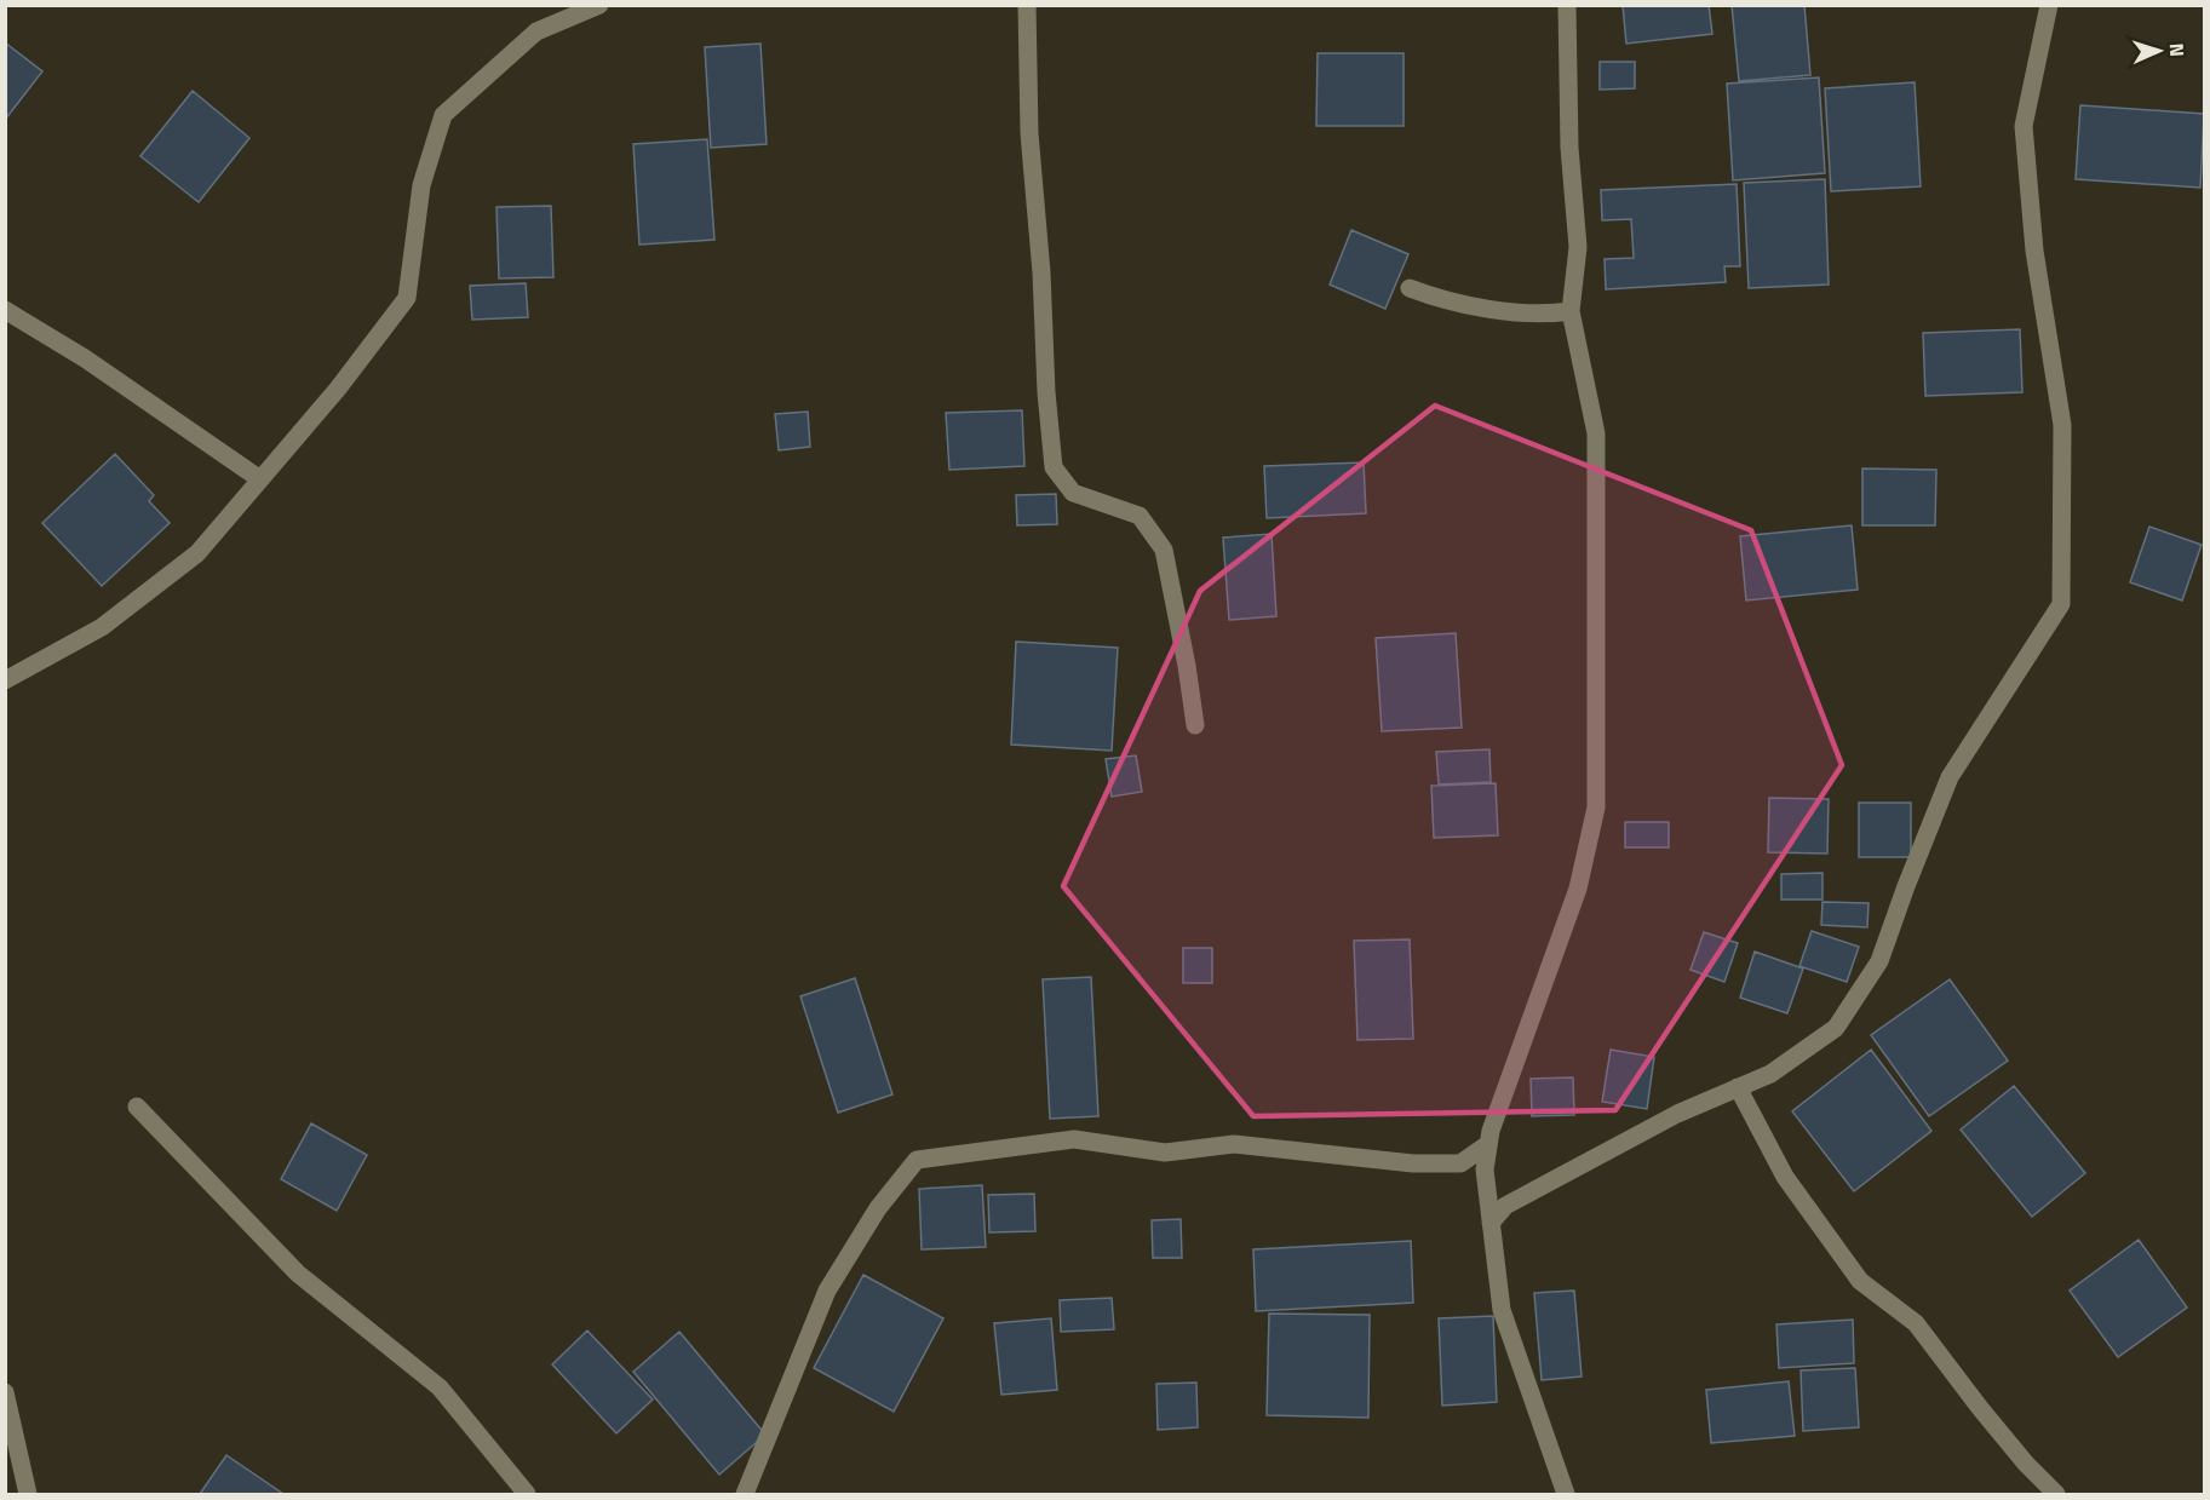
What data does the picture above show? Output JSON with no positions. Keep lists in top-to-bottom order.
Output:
{
  "north": "right"
}
